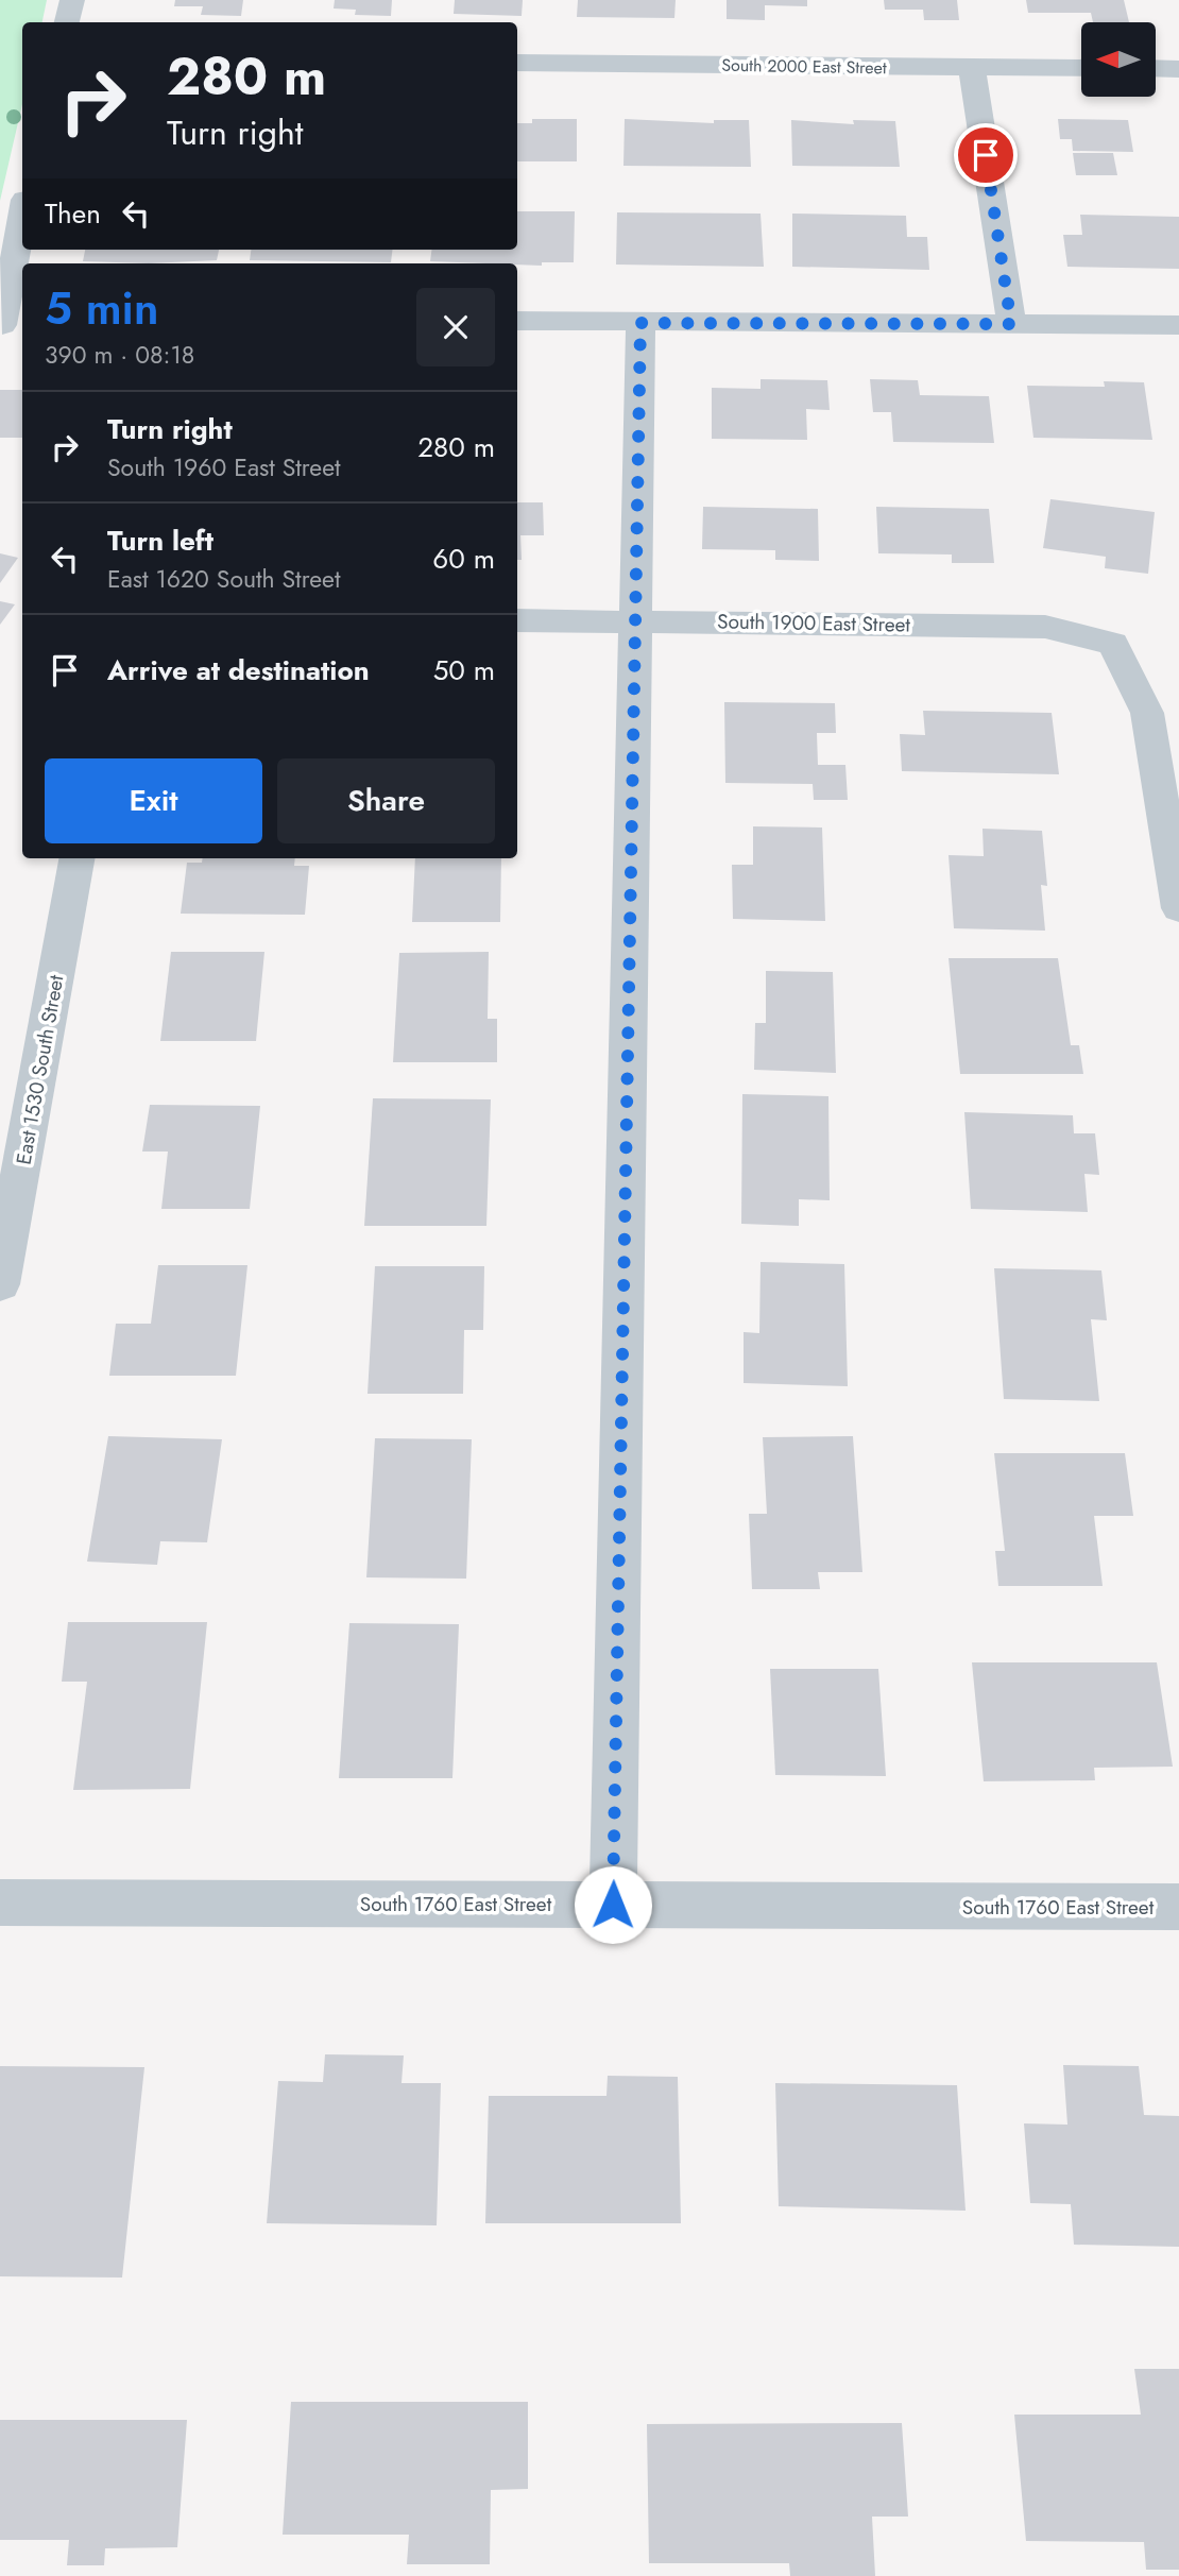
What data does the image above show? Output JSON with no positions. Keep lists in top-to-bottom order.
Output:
{
  "streets": {
    "street": [
      "South 2000 East Street",
      "South 1900 East Street",
      "East 1530 South Street",
      "South 1760 East Street"
    ]
  },
  "north": "left",
  "page": {
    "turn": ["280 m", "Turn right"],
    "then": "Then",
    "heading": ["5 min", "390 m · 08:18"],
    "list": [
      {
        "name": "Turn right",
        "note": "South 1960 East Street",
        "value": "280 m"
      },
      {
        "name": "Turn left",
        "note": "East 1620 South Street",
        "value": "60 m"
      },
      {
        "name": "Arrive at destination",
        "value": "50 m"
      }
    ],
    "buttons": ["Exit", "Share"]
  }
}
